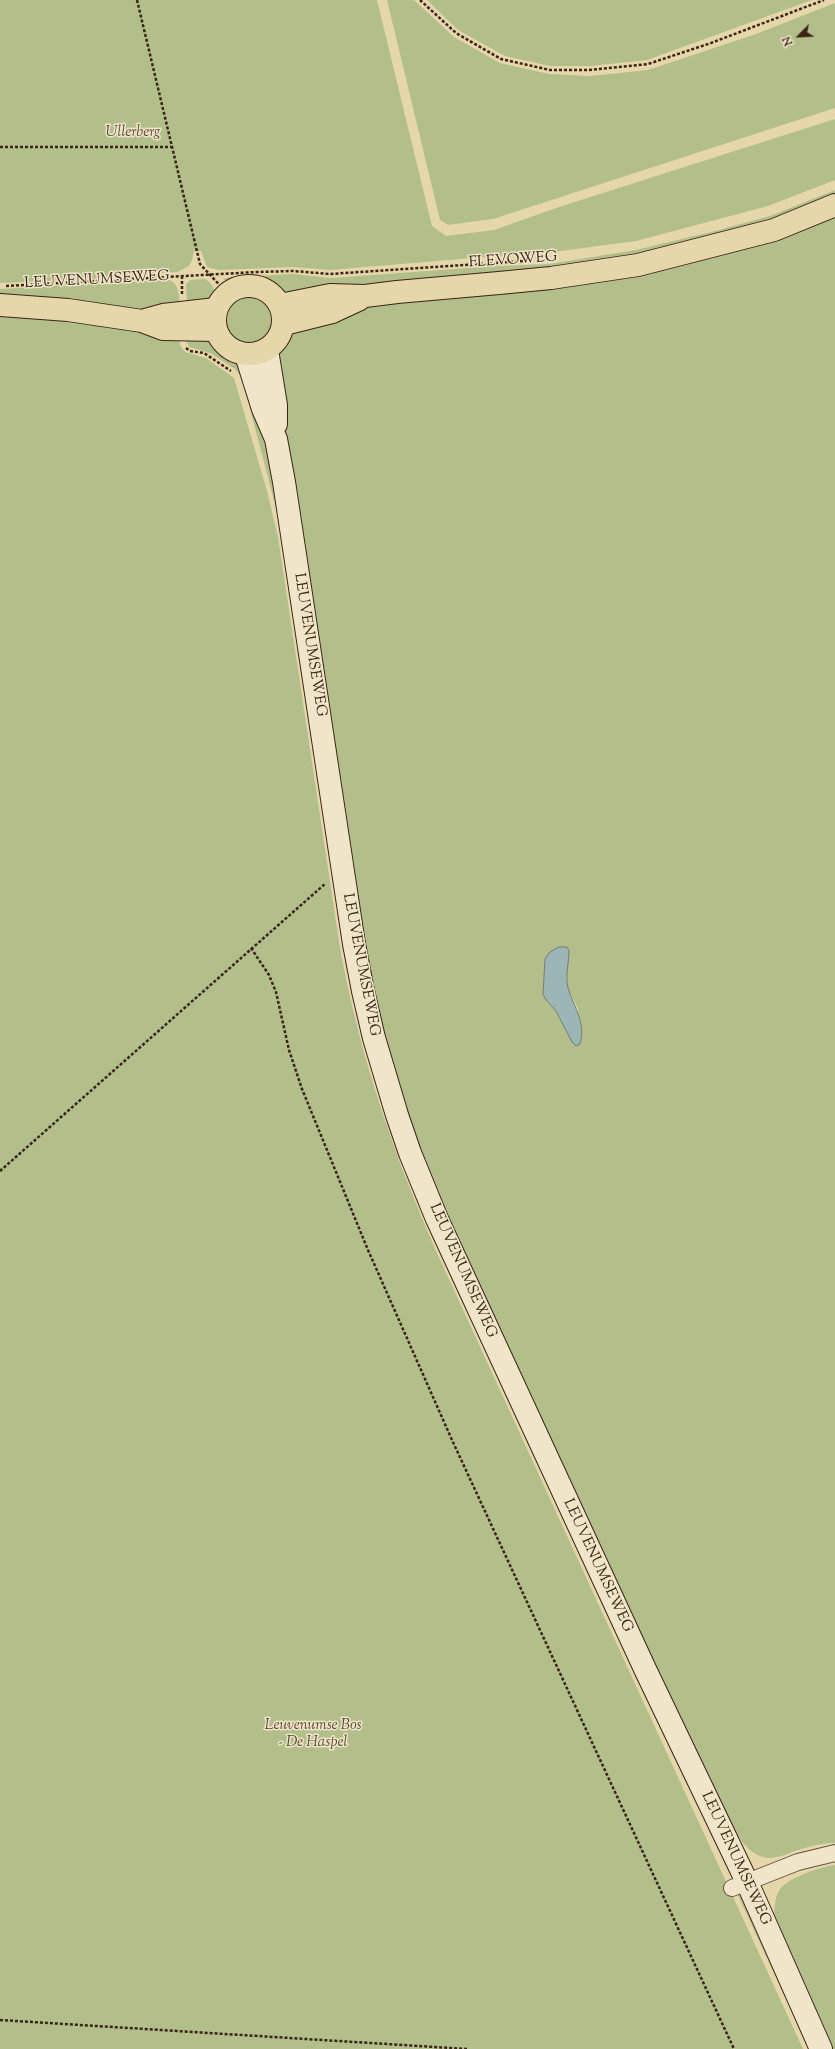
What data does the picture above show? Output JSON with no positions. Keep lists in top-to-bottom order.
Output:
{
  "streets": {
    "main road": ["FLEVOWEG", "LEUVENUMSEWEG"]
  },
  "crossings": [
    ["FLEVOWEG", "LEUVENUMSEWEG"]
  ],
  "parks": ["Ullerberg", "Leuvenumse Bos - De Haspel"],
  "north": "bottom left"
}
